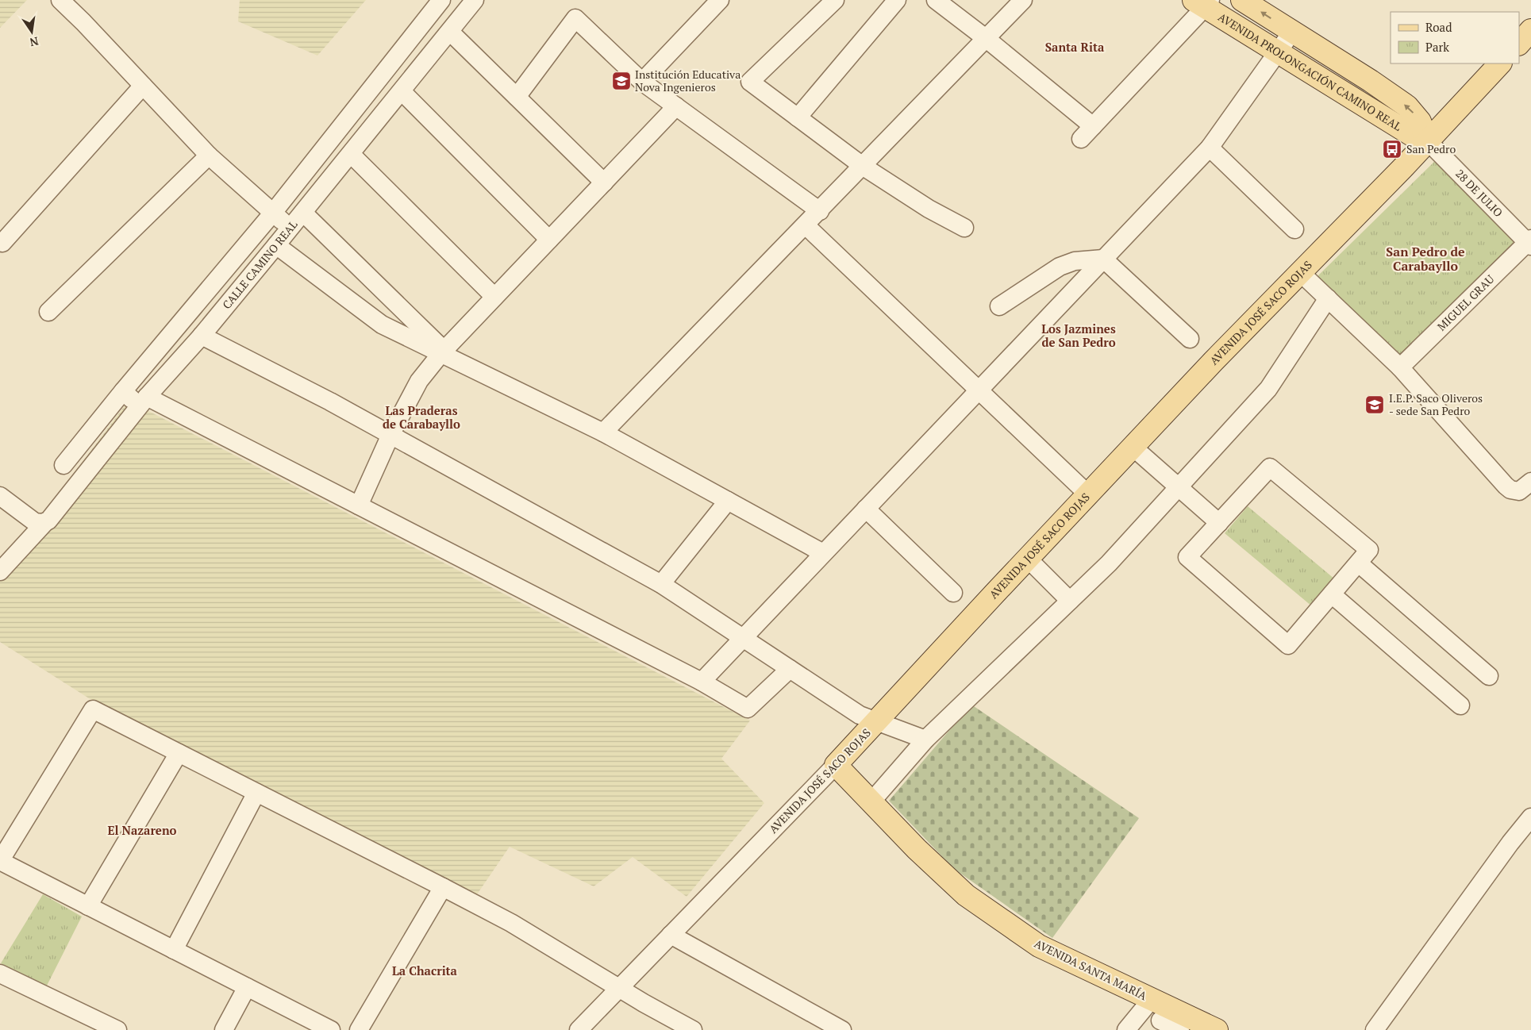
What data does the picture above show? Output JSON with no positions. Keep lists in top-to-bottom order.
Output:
{
  "streets": {
    "main road": ["AVENIDA PROLONGACIÓN CAMINO REAL", "AVENIDA JOSÉ SACO ROJAS", "AVENIDA SANTA MARÍA"],
    "street": ["28 DE JULIO", "CALLE CAMINO REAL", "MIGUEL GRAU"]
  },
  "crossings": [
    ["AVENIDA PROLONGACIÓN CAMINO REAL", "28 DE JULIO"],
    ["AVENIDA PROLONGACIÓN CAMINO REAL", "AVENIDA JOSÉ SACO ROJAS"],
    ["28 DE JULIO", "MIGUEL GRAU"],
    ["28 DE JULIO", "AVENIDA JOSÉ SACO ROJAS"],
    ["AVENIDA JOSÉ SACO ROJAS", "AVENIDA SANTA MARÍA"]
  ],
  "districts": [
    "Santa Rita",
    "San Pedro de Carabayllo",
    "Los Jazmines de San Pedro",
    "Las Praderas de Carabayllo",
    "El Nazareno",
    "La Chacrita"
  ],
  "places": {
    "school or university": ["Institución Educativa Nova Ingenieros", "I.E.P. Saco Oliveros - sede San Pedro"],
    "bus stop": ["San Pedro"]
  },
  "legend": ["Road", "Park"],
  "north": "bottom"
}
